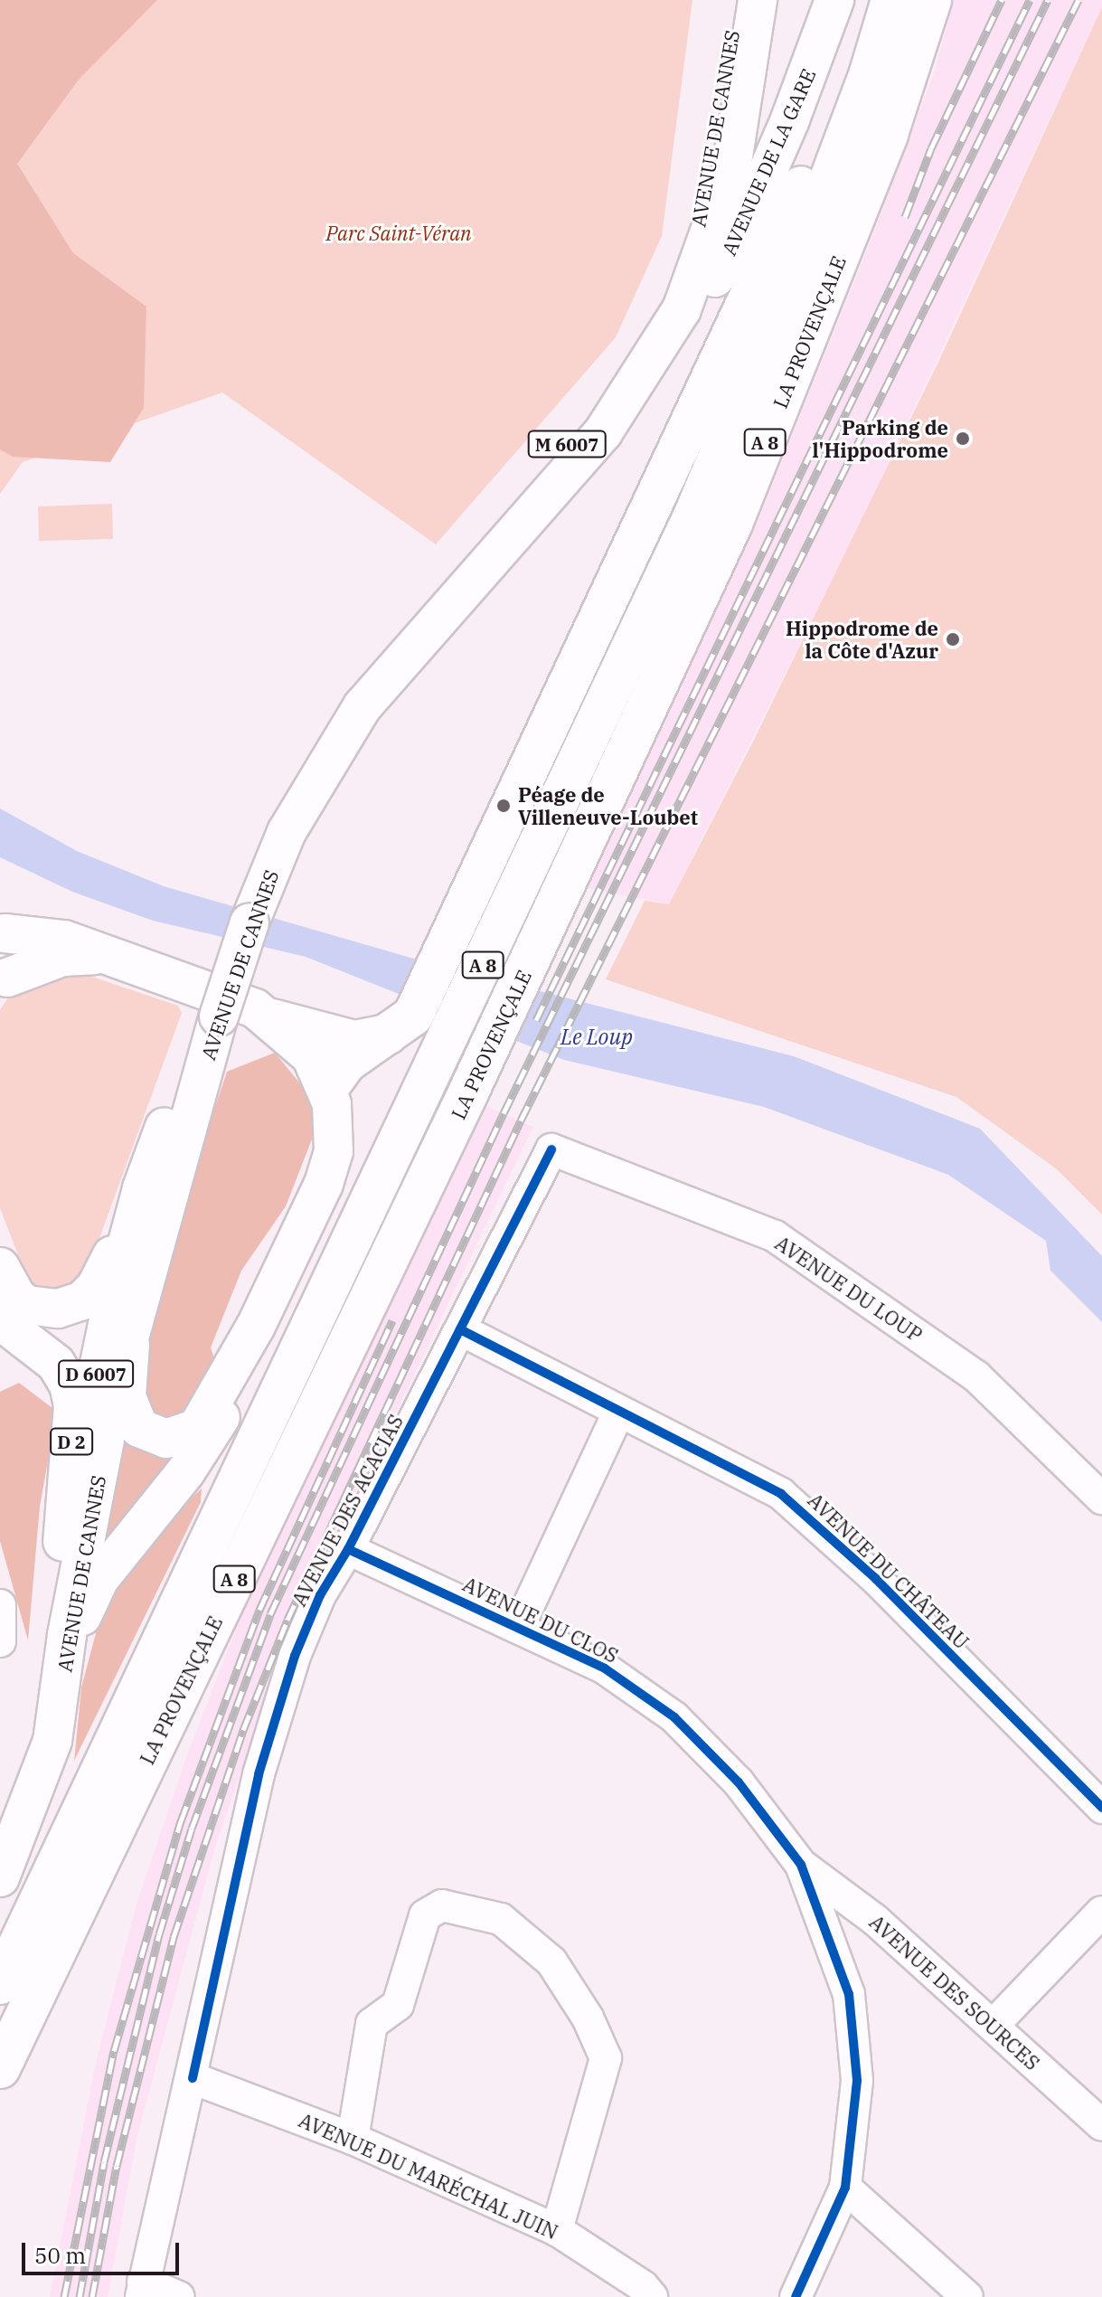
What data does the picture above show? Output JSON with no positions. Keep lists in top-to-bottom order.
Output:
{
  "streets": {
    "highway": ["LA PROVENÇALE", "A 8"],
    "main road": [
      "AVENUE DE CANNES",
      "AVENUE DE LA GARE",
      "M 6007",
      "D 6007",
      "D 2"
    ],
    "street": [
      "AVENUE DU LOUP",
      "AVENUE DES ACACIAS",
      "AVENUE DU CHÂTEAU",
      "AVENUE DU CLOS",
      "AVENUE DES SOURCES",
      "AVENUE DU MARÉCHAL JUIN"
    ]
  },
  "crossings": [
    ["AVENUE DE CANNES", "AVENUE DE LA GARE"],
    ["AVENUE DE CANNES", "D 6007"],
    ["AVENUE DE CANNES", "D 2"],
    ["AVENUE DU LOUP", "AVENUE DES ACACIAS"],
    ["D 6007", "D 2"],
    ["AVENUE DES ACACIAS", "AVENUE DU CHÂTEAU"],
    ["AVENUE DES ACACIAS", "AVENUE DU CLOS"],
    ["AVENUE DES ACACIAS", "AVENUE DU MARÉCHAL JUIN"],
    ["AVENUE DU CLOS", "AVENUE DES SOURCES"]
  ],
  "water": ["Le Loup"],
  "parks": ["Parc Saint-Véran"],
  "places": ["Parking de l'Hippodrome", "Hippodrome de la Côte d'Azur", "Péage de Villeneuve-Loubet"],
  "scale_bar": "50 m"
}
